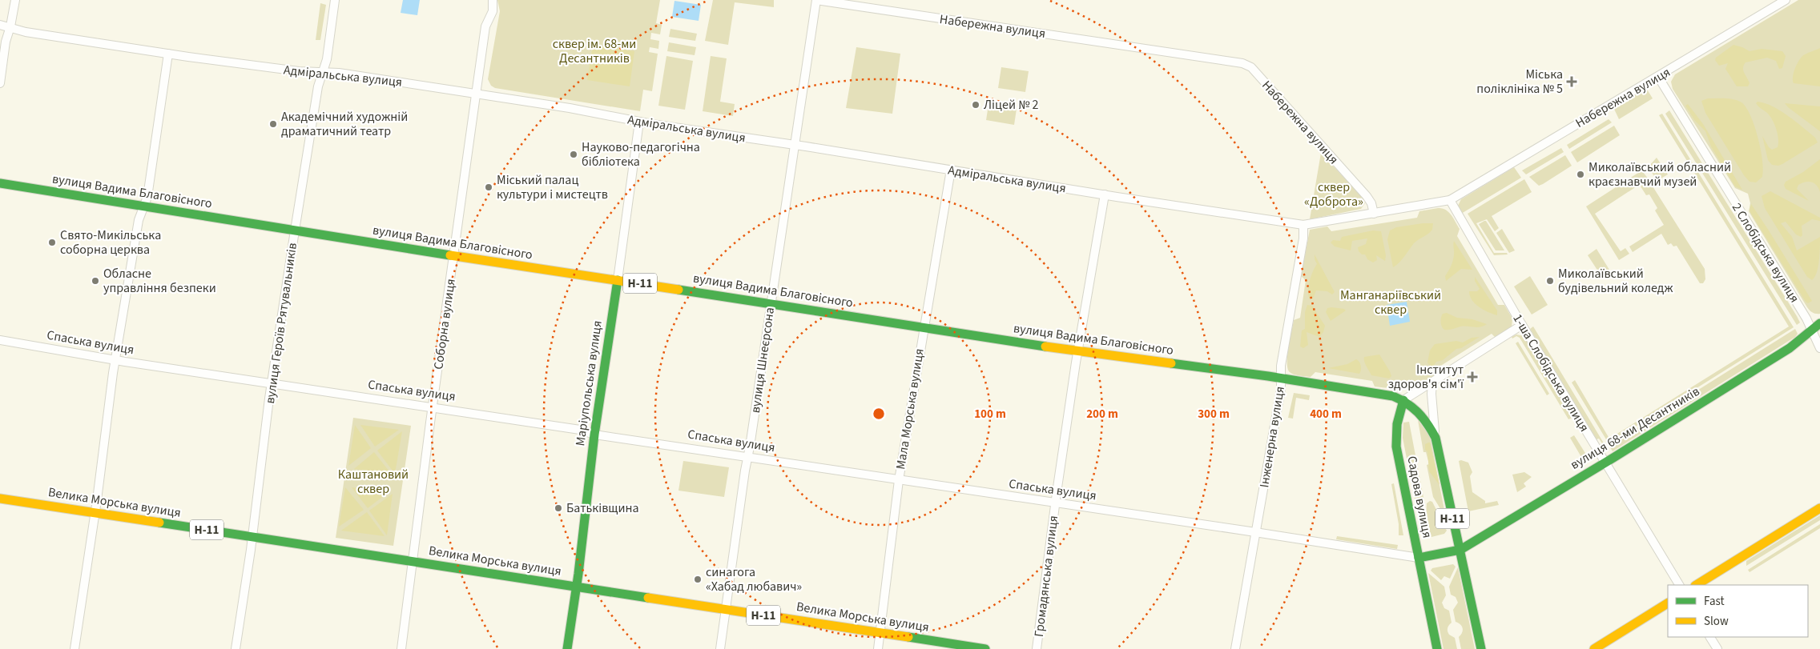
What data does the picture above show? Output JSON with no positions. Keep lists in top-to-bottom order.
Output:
{
  "streets": {
    "main road": [
      "вулиця Вадима Благовісного",
      "Н-11",
      "Спаська вулиця",
      "Маріупольська вулиця",
      "вулиця 68-ми Десантників",
      "Садова вулиця",
      "Велика Морська вулиця"
    ],
    "street": [
      "Набережна вулиця",
      "Адміральська вулиця",
      "2 Слобідська вулиця",
      "вулиця Героїв Рятувальників",
      "Соборна вулиця",
      "вулиця Шнеєрсона",
      "1-ша Слобідська вулиця",
      "Мала Морська вулиця",
      "Інженерна вулиця",
      "Громадянська вулиця"
    ]
  },
  "crossings": [
    ["Набережна вулиця", "Адміральська вулиця"],
    ["Набережна вулиця", "2 Слобідська вулиця"],
    ["Набережна вулиця", "вулиця Шнеєрсона"],
    ["Набережна вулиця", "1-ша Слобідська вулиця"],
    ["Адміральська вулиця", "вулиця Героїв Рятувальників"],
    ["Адміральська вулиця", "Соборна вулиця"],
    ["Адміральська вулиця", "вулиця Шнеєрсона"],
    ["Адміральська вулиця", "Маріупольська вулиця"],
    ["Адміральська вулиця", "Мала Морська вулиця"],
    ["Адміральська вулиця", "Інженерна вулиця"],
    ["Адміральська вулиця", "Громадянська вулиця"],
    ["вулиця Вадима Благовісного", "Н-11"],
    ["вулиця Вадима Благовісного", "вулиця Героїв Рятувальників"],
    ["вулиця Вадима Благовісного", "Соборна вулиця"],
    ["вулиця Вадима Благовісного", "вулиця Шнеєрсона"],
    ["вулиця Вадима Благовісного", "Маріупольська вулиця"],
    ["вулиця Вадима Благовісного", "Мала Морська вулиця"],
    ["вулиця Вадима Благовісного", "Інженерна вулиця"],
    ["вулиця Вадима Благовісного", "Садова вулиця"],
    ["вулиця Вадима Благовісного", "Громадянська вулиця"],
    ["2 Слобідська вулиця", "вулиця 68-ми Десантників"],
    ["Н-11", "Спаська вулиця"],
    ["Н-11", "вулиця 68-ми Десантників"],
    ["Н-11", "Садова вулиця"],
    ["вулиця Героїв Рятувальників", "Спаська вулиця"],
    ["вулиця Героїв Рятувальників", "Велика Морська вулиця"],
    ["Соборна вулиця", "Спаська вулиця"],
    ["Соборна вулиця", "Велика Морська вулиця"],
    ["Спаська вулиця", "вулиця Шнеєрсона"],
    ["Спаська вулиця", "Маріупольська вулиця"],
    ["Спаська вулиця", "Мала Морська вулиця"],
    ["Спаська вулиця", "вулиця 68-ми Десантників"],
    ["Спаська вулиця", "Інженерна вулиця"],
    ["Спаська вулиця", "Садова вулиця"],
    ["Спаська вулиця", "Громадянська вулиця"],
    ["вулиця Шнеєрсона", "Велика Морська вулиця"],
    ["1-ша Слобідська вулиця", "вулиця 68-ми Десантників"],
    ["Маріупольська вулиця", "Велика Морська вулиця"],
    ["Мала Морська вулиця", "Велика Морська вулиця"]
  ],
  "parks": [
    "сквер ім. 68-ми Десантників",
    "сквер «Доброта»",
    "Манганаріївський сквер",
    "Каштановий сквер"
  ],
  "places": {
    "health": ["Міська поліклініка № 5", "Інститут здоров'я сім'ї"],
    "other": [
      "Ліцей № 2",
      "Академічний художній драматичний театр",
      "Науково-педагогічна бібліотека",
      "Миколаївський обласний краєзнавчий музей",
      "Міський палац культури і мистецтв",
      "Свято-Микільська соборна церква",
      "Обласне управління безпеки",
      "Миколаївський будівельний коледж",
      "Батьківщина",
      "синагога «Хабад любавич»"
    ]
  },
  "legend": ["Fast", "Slow"],
  "rings": [
    "100 m",
    "200 m",
    "300 m",
    "400 m"
  ]
}
